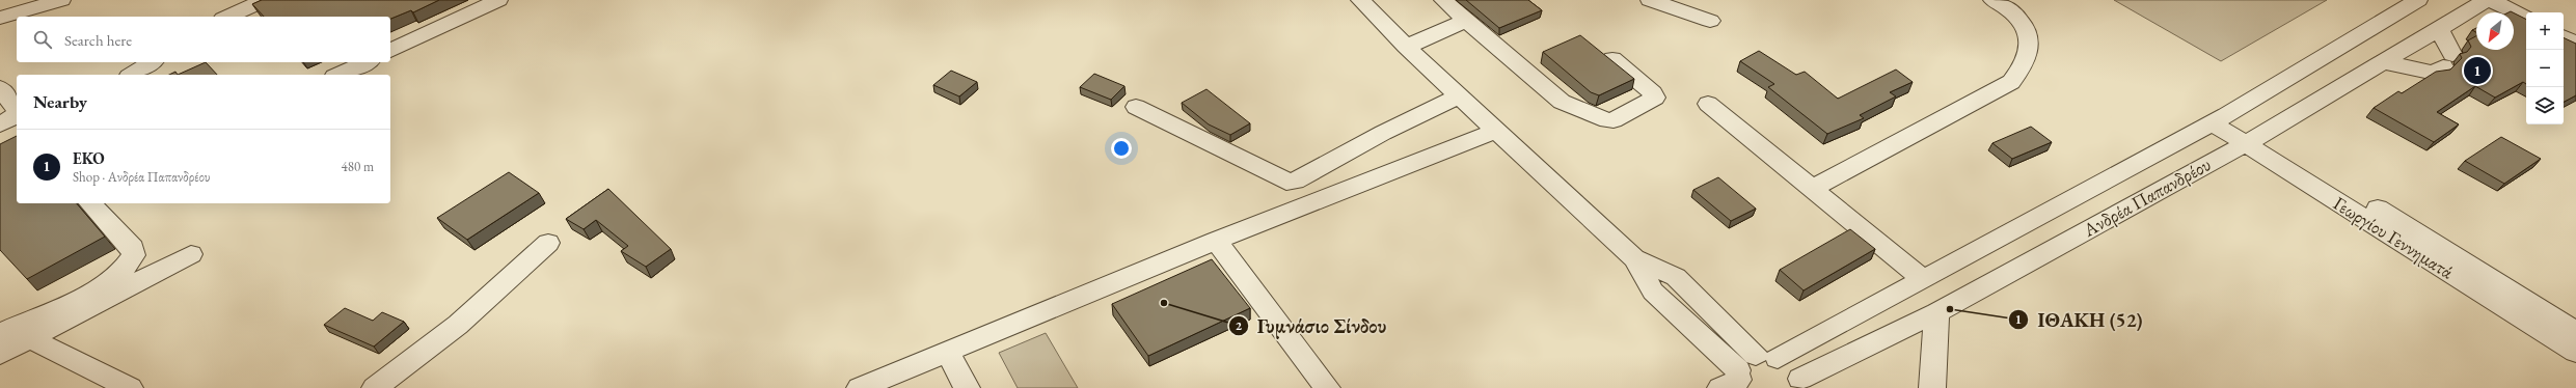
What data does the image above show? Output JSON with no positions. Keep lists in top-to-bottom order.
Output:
{
  "streets": {
    "street": ["Ανδρέα Παπανδρέου", "Γεωργίου Γεννηματά"]
  },
  "crossings": [
    ["Ανδρέα Παπανδρέου", "Γεωργίου Γεννηματά"]
  ],
  "places": ["Γυμνάσιο Σίνδου", "ΙΘΑΚΗ (52)"],
  "north": "bottom left",
  "page": {
    "map_buttons": ["+", "−"],
    "search": "Search here",
    "pins": "1",
    "heading": "Nearby",
    "list": [
      {
        "mark": "1",
        "name": "EKO",
        "note": "Shop · Ανδρέα Παπανδρέου",
        "value": "480 m"
      }
    ]
  }
}
